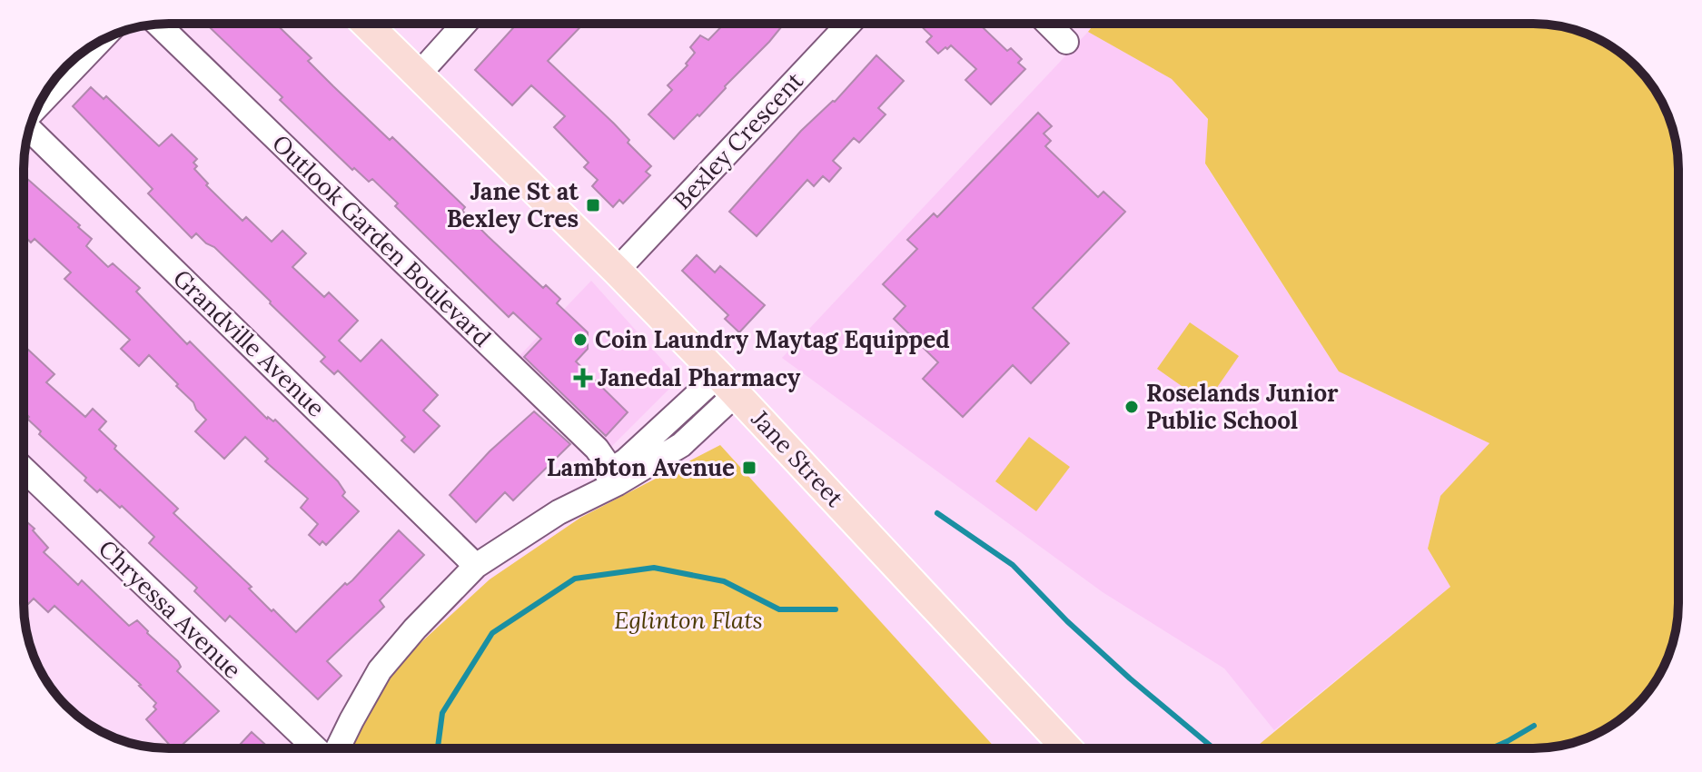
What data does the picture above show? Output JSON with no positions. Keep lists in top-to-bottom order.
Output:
{
  "streets": {
    "main road": ["Jane Street"],
    "street": [
      "Bexley Crescent",
      "Outlook Garden Boulevard",
      "Grandville Avenue",
      "Chryessa Avenue"
    ]
  },
  "crossings": [
    ["Bexley Crescent", "Jane Street"]
  ],
  "parks": ["Eglinton Flats"],
  "places": {
    "transit": ["Jane St at Bexley Cres", "Lambton Avenue"],
    "other": ["Coin Laundry Maytag Equipped", "Roselands Junior Public School"],
    "health": ["Janedal Pharmacy"]
  }
}
